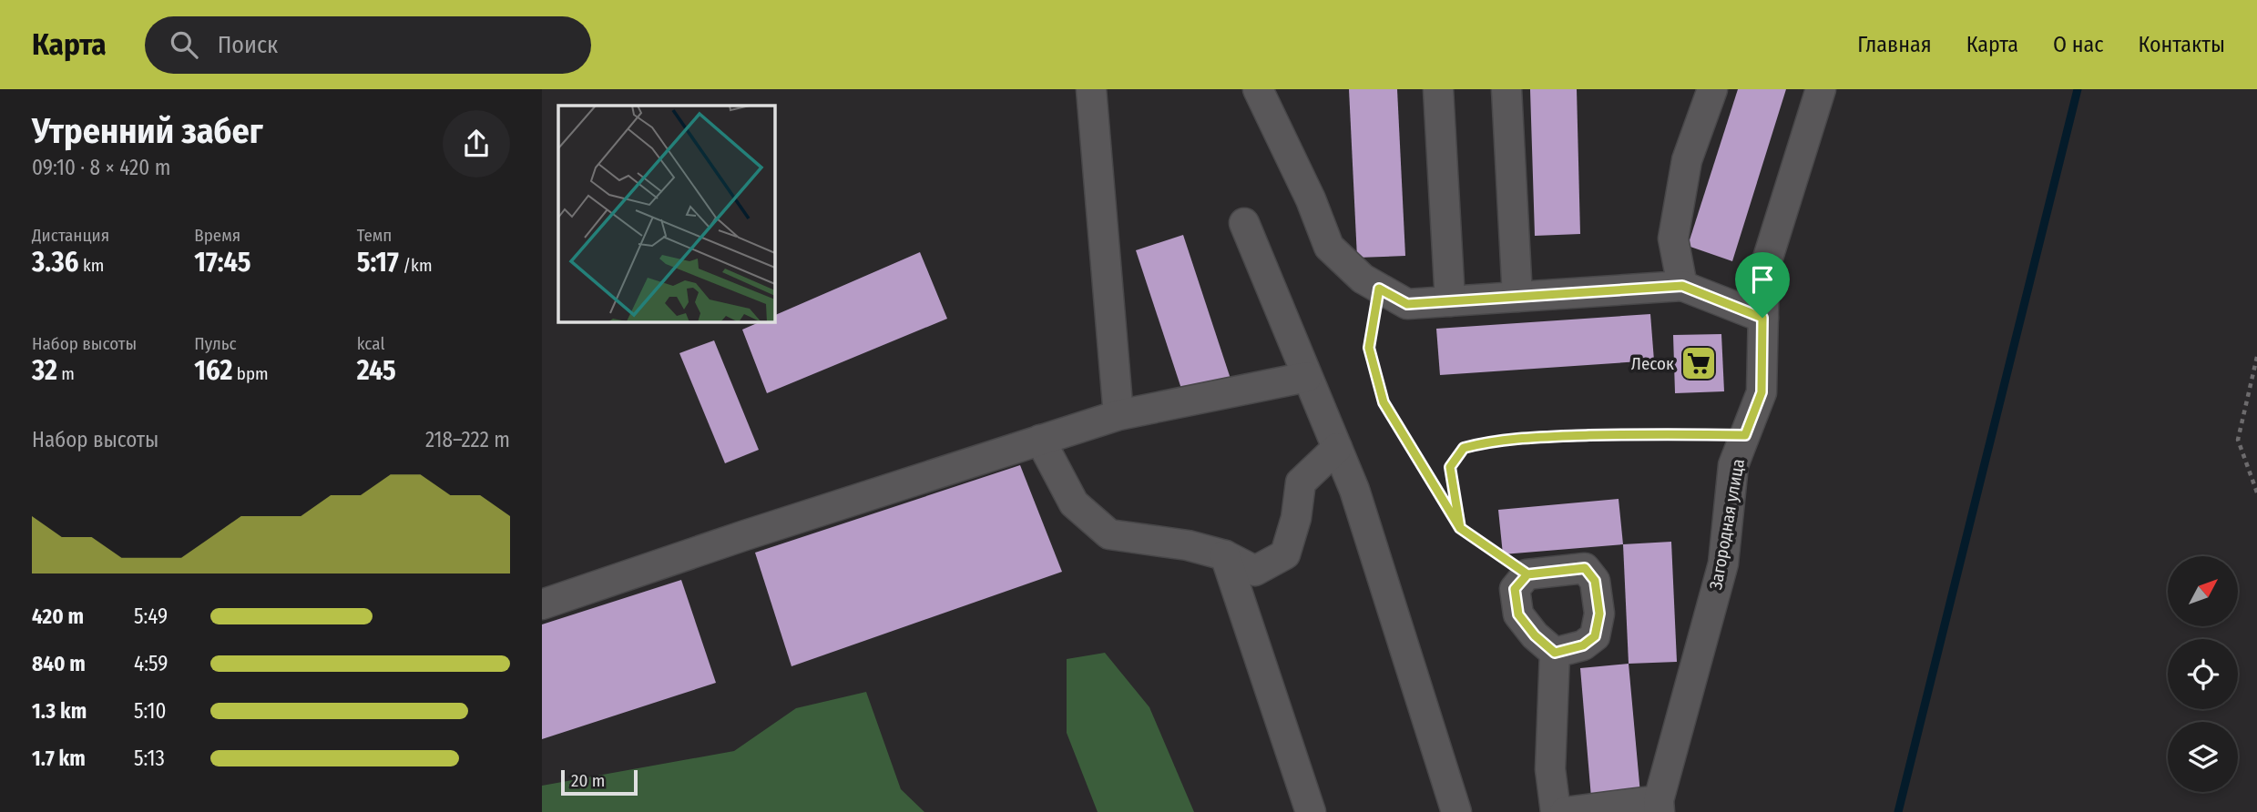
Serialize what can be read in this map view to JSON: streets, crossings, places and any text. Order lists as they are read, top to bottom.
{
  "streets": {
    "street": ["Загородная улица"]
  },
  "places": {
    "supermarket": ["Лесок"]
  },
  "scale_bar": "20 m",
  "north": "top right",
  "page": {
    "header": "Карта",
    "search": "Поиск",
    "nav": [
      "Главная",
      "Карта",
      "О нас",
      "Контакты"
    ],
    "heading": ["Утренний забег", "09:10 · 8 × 420 m"],
    "stats": [
      ["Дистанция", "3.36 km"],
      ["Время", "17:45"],
      ["Темп", "5:17 /km"],
      ["Набор высоты", "32 m"],
      ["Пульс", "162 bpm"],
      ["kcal", "245"]
    ],
    "chart": ["Набор высоты", "218–222 m"],
    "list": [
      {
        "name": "420 m",
        "note": "5:49"
      },
      {
        "name": "840 m",
        "note": "4:59"
      },
      {
        "name": "1.3 km",
        "note": "5:10"
      },
      {
        "name": "1.7 km",
        "note": "5:13"
      }
    ],
    "scale": "20 m"
  }
}
